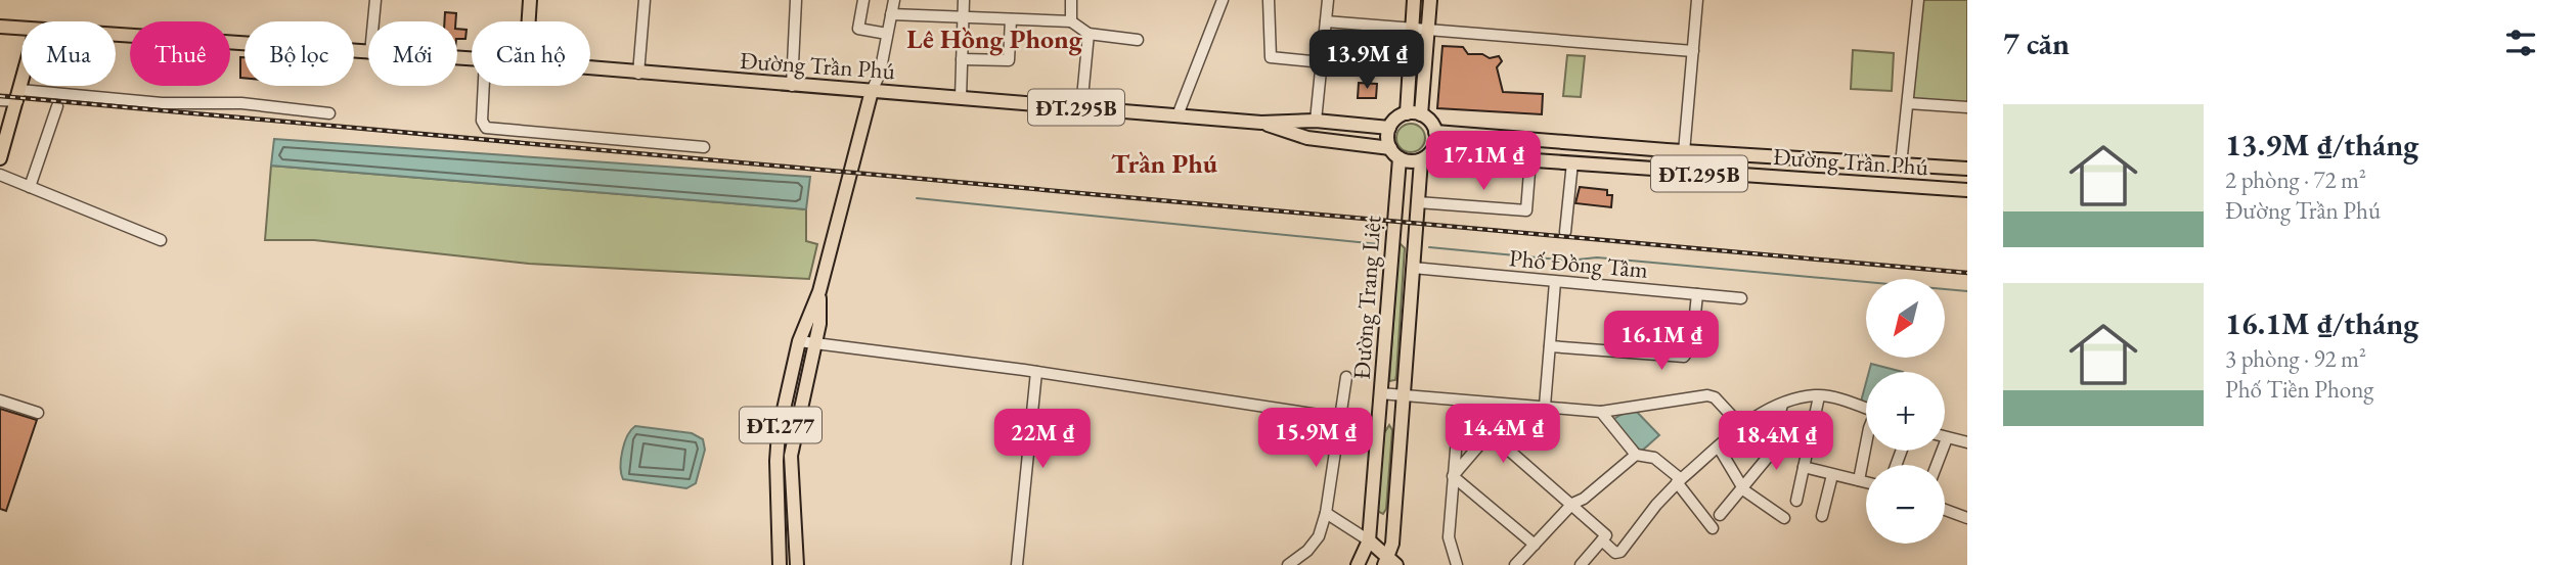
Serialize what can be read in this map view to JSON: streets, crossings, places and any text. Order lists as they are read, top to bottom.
{
  "streets": {
    "main road": [
      "Đường Trần Phú",
      "ĐT.295B",
      "Đường Trang Liệt",
      "ĐT.277"
    ],
    "street": ["Phố Đồng Tâm"]
  },
  "crossings": [
    ["Đường Trần Phú", "Đường Trang Liệt"],
    ["Đường Trần Phú", "ĐT.277"],
    ["Phố Đồng Tâm", "Đường Trang Liệt"]
  ],
  "districts": ["Lê Hồng Phong", "Trần Phú"],
  "north": "bottom left",
  "page": {
    "heading": "7 căn",
    "chip": [
      "Mua",
      "Thuê",
      "Bộ lọc",
      "Mới",
      "Căn hộ"
    ],
    "price": [
      "13.9M ₫",
      "17.1M ₫",
      "16.1M ₫",
      "14.4M ₫",
      "15.9M ₫",
      "22M ₫",
      "18.4M ₫"
    ],
    "list": [
      {
        "name": "13.9M ₫/tháng",
        "note": "2 phòng · 72 m² · Đường Trần Phú"
      },
      {
        "name": "16.1M ₫/tháng",
        "note": "3 phòng · 92 m² · Phố Tiền Phong"
      }
    ],
    "map_buttons": ["+", "−"]
  }
}
